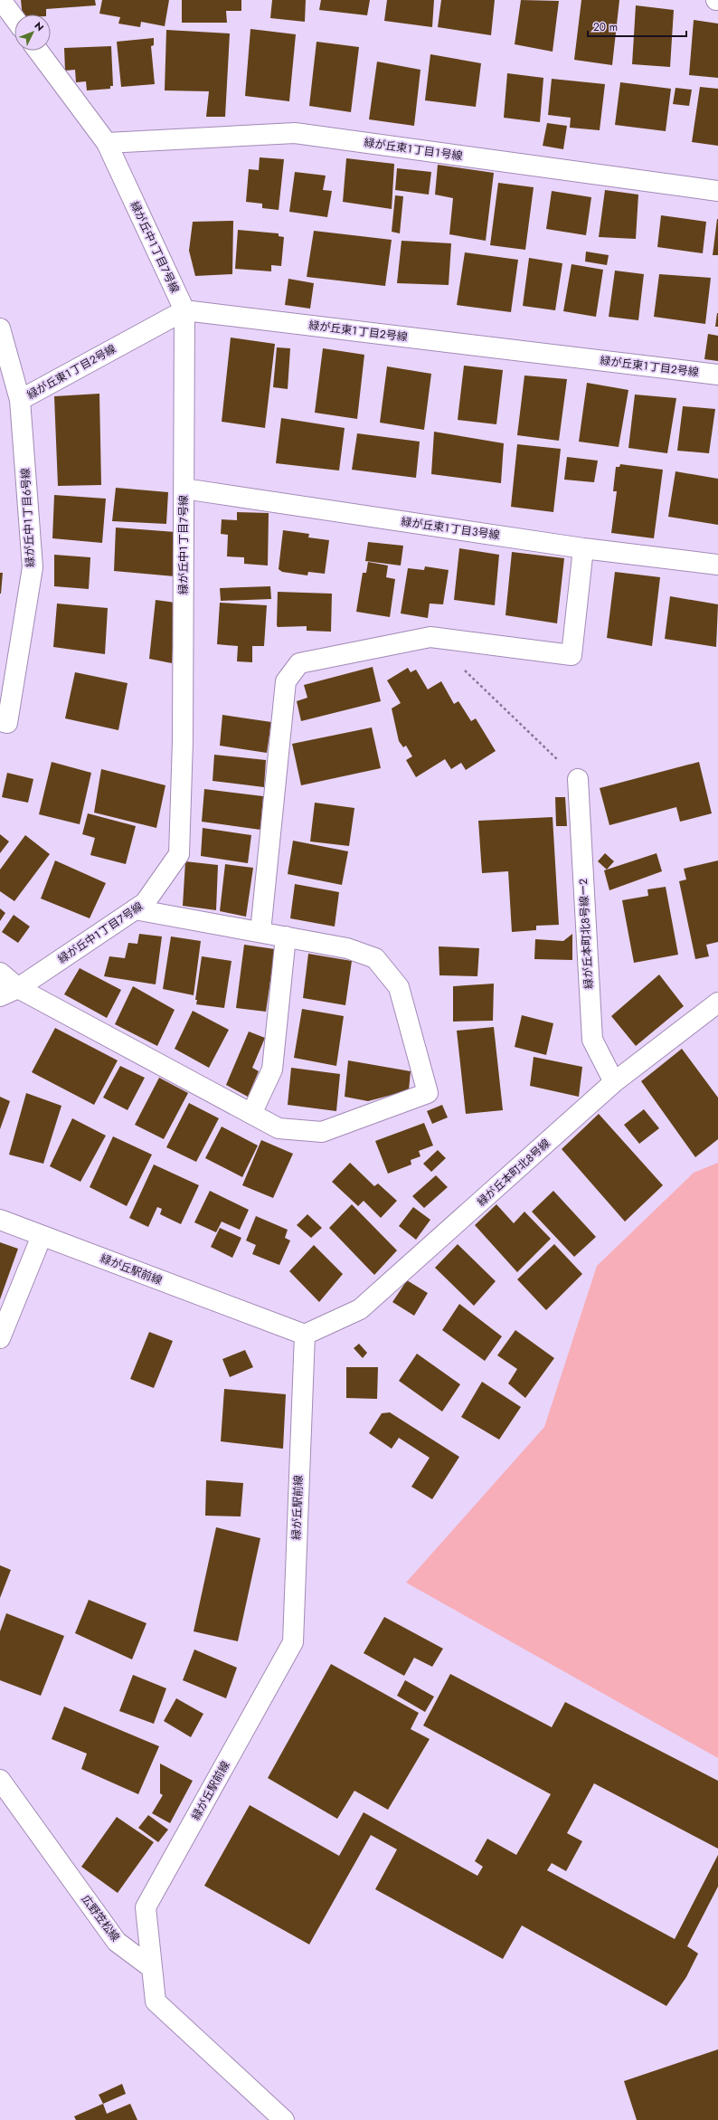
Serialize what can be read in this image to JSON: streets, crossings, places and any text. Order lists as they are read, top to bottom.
{
  "streets": {
    "street": [
      "緑が丘東１丁目１号線",
      "緑が丘中１丁目７号線",
      "緑が丘東１丁目２号線",
      "緑が丘中１丁目６号線",
      "緑が丘東１丁目３号線",
      "緑が丘本町北８号線ー２",
      "緑が丘本町北８号線",
      "緑が丘駅前線",
      "広野笠松線"
    ]
  },
  "crossings": [
    ["緑が丘東１丁目１号線", "緑が丘中１丁目７号線"],
    ["緑が丘中１丁目７号線", "緑が丘東１丁目２号線"],
    ["緑が丘中１丁目７号線", "緑が丘東１丁目３号線"],
    ["緑が丘東１丁目２号線", "緑が丘中１丁目６号線"],
    ["緑が丘本町北８号線ー２", "緑が丘本町北８号線"],
    ["緑が丘本町北８号線", "緑が丘駅前線"],
    ["緑が丘駅前線", "広野笠松線"]
  ],
  "scale_bar": "20 m",
  "north": "top right"
}
